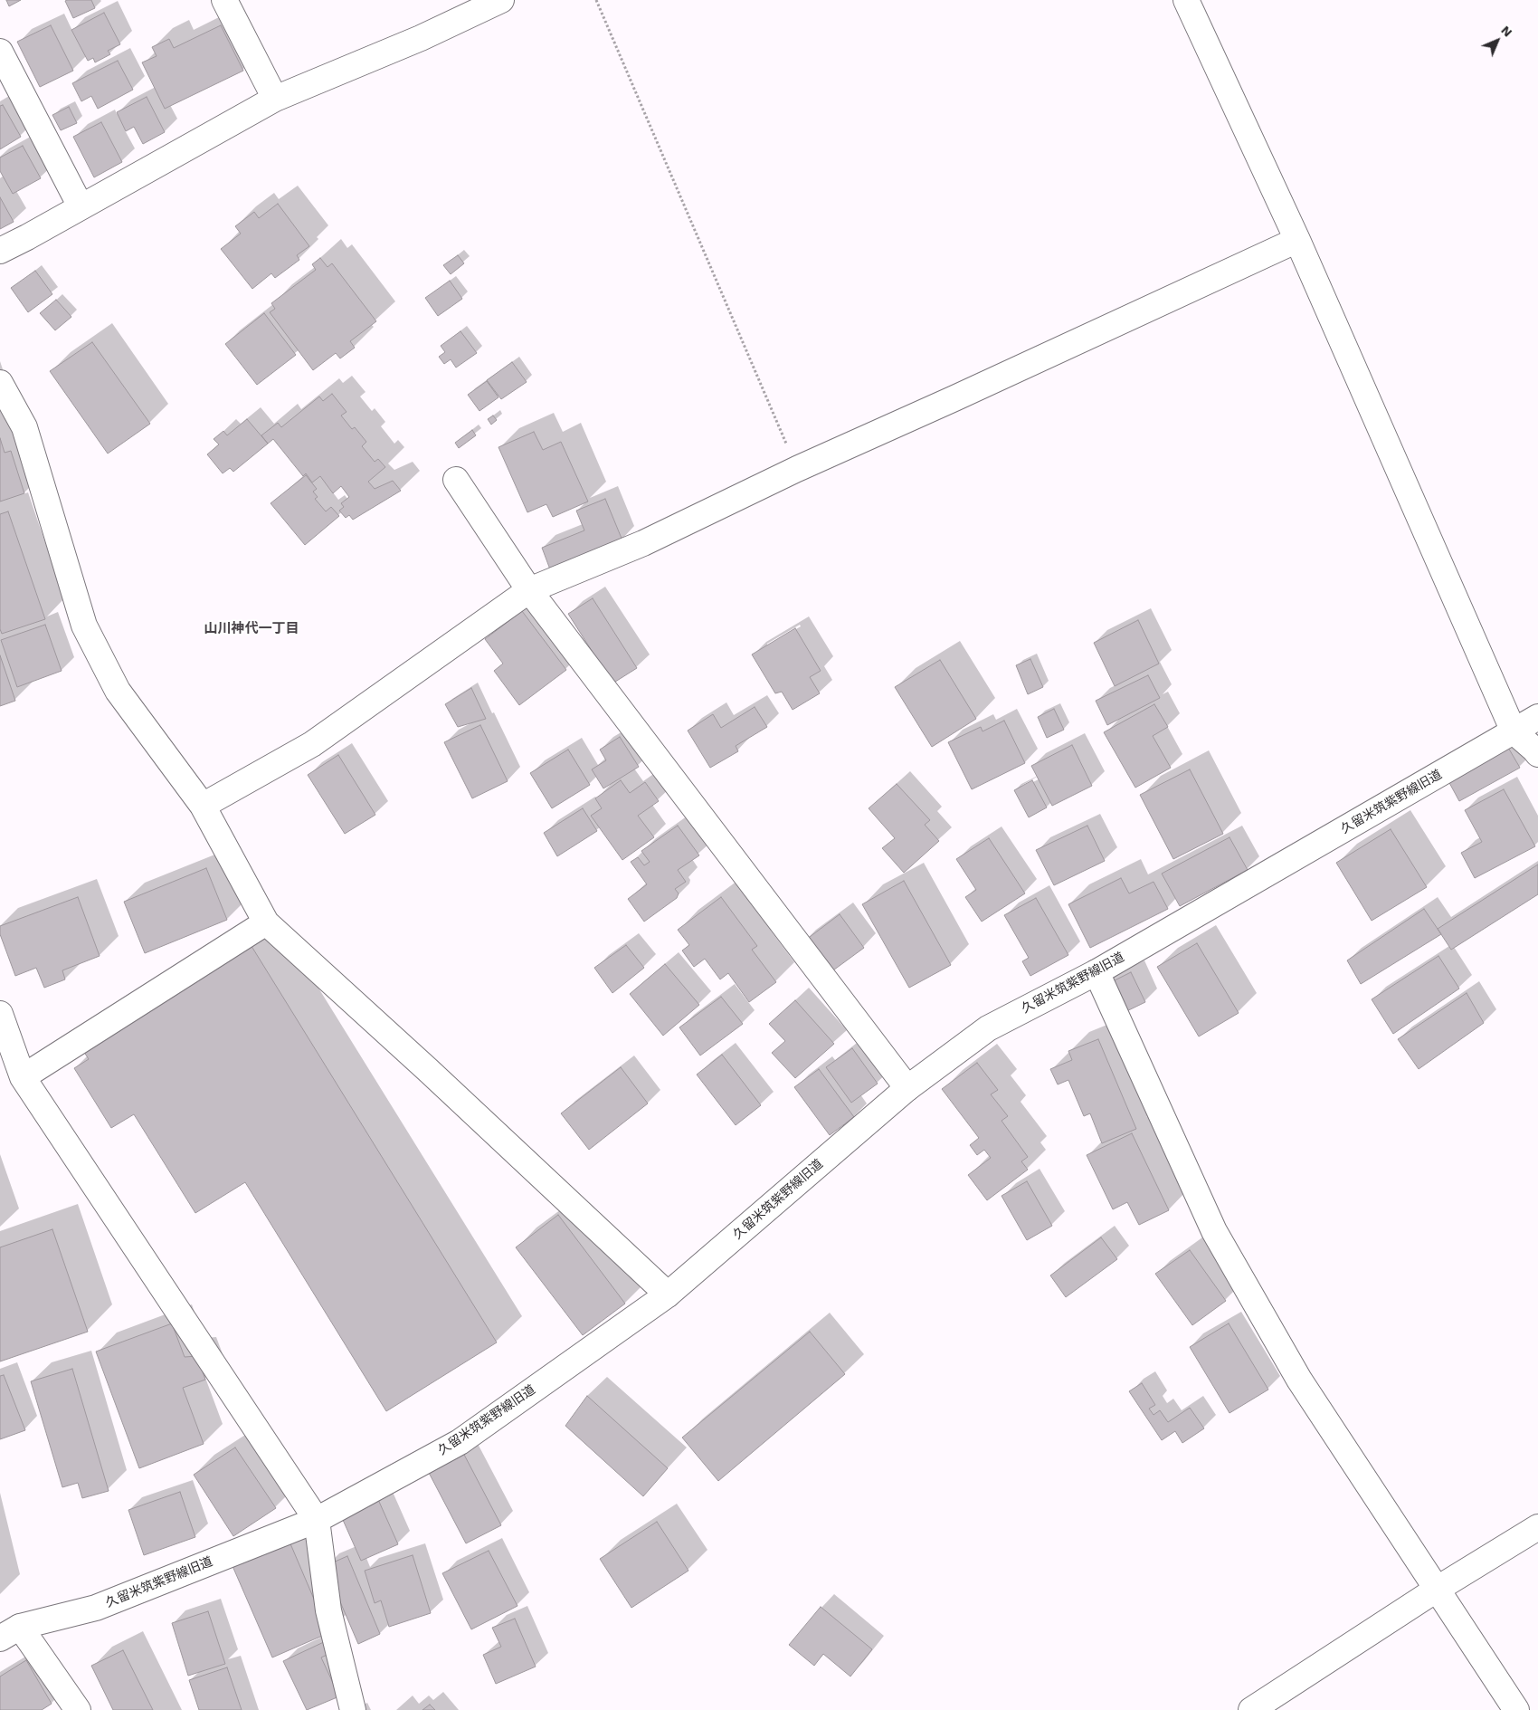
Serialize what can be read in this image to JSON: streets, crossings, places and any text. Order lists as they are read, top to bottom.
{
  "streets": {
    "street": ["久留米筑紫野線旧道"]
  },
  "districts": ["山川神代一丁目"],
  "north": "top right"
}
